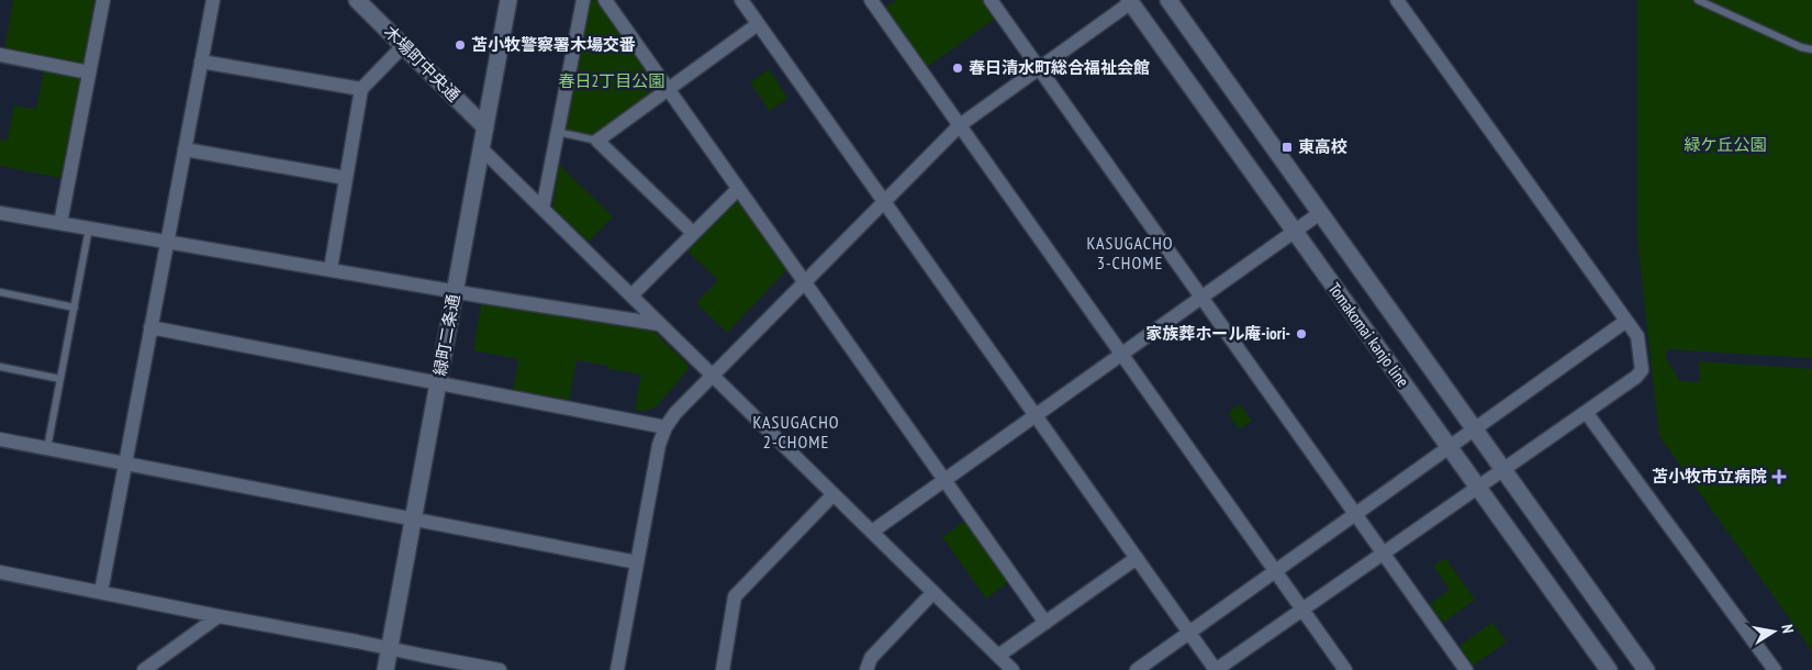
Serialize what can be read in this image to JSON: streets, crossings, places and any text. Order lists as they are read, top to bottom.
{
  "streets": {
    "main road": ["木場町中央通", "緑町二条通", "Tomakomai kanjo line"]
  },
  "crossings": [
    ["木場町中央通", "緑町二条通"]
  ],
  "districts": ["KASUGACHO 3-CHOME", "KASUGACHO 2-CHOME"],
  "parks": ["春日2丁目公園", "緑ケ丘公園"],
  "places": {
    "other": ["苫小牧警察署木場交番", "春日清水町総合福祉会館", "家族葬ホール庵-iori-"],
    "transit": ["東高校"],
    "health": ["苫小牧市立病院"]
  },
  "north": "right"
}
